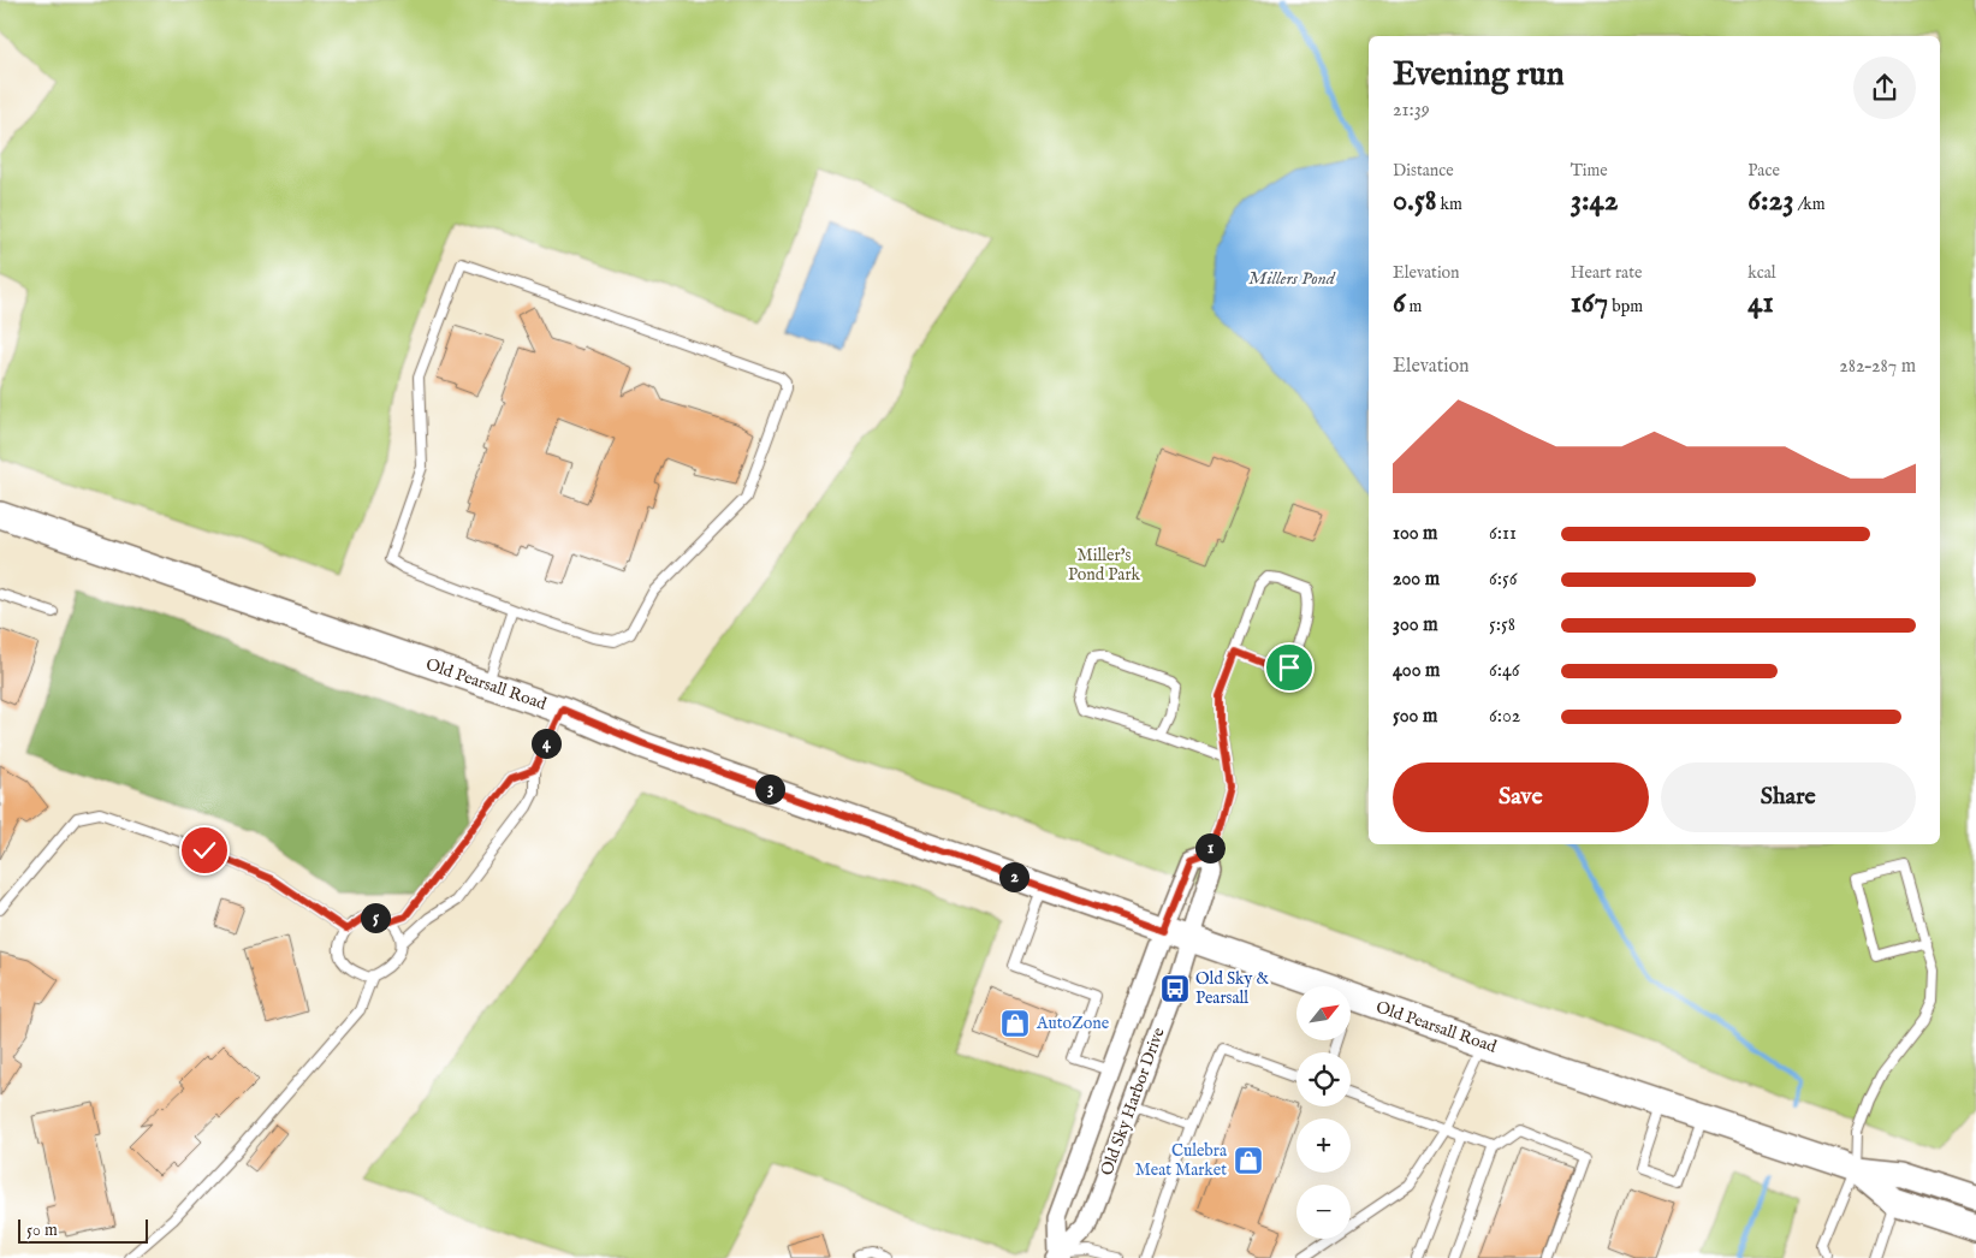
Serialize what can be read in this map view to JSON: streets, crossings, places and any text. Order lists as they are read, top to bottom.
{
  "streets": {
    "main road": ["Old Pearsall Road"],
    "street": ["Old Sky Harbor Drive"]
  },
  "crossings": [
    ["Old Pearsall Road", "Old Sky Harbor Drive"]
  ],
  "water": ["Millers Pond"],
  "parks": ["Miller's Pond Park"],
  "places": {
    "bus stop": ["Old Sky & Pearsall"],
    "shop": ["AutoZone", "Culebra Meat Market"]
  },
  "scale_bar": "50 m",
  "north": "top right",
  "page": {
    "heading": ["Evening run", "21:39"],
    "stats": [
      ["Distance", "0.58 km"],
      ["Time", "3:42"],
      ["Pace", "6:23 /km"],
      ["Elevation", "6 m"],
      ["Heart rate", "167 bpm"],
      ["kcal", "41"]
    ],
    "chart": ["Elevation", "282–287 m"],
    "list": [
      {
        "name": "100 m",
        "note": "6:11"
      },
      {
        "name": "200 m",
        "note": "6:56"
      },
      {
        "name": "300 m",
        "note": "5:58"
      },
      {
        "name": "400 m",
        "note": "6:46"
      },
      {
        "name": "500 m",
        "note": "6:02"
      }
    ],
    "pins": [
      "4",
      "3",
      "1",
      "2",
      "5"
    ],
    "buttons": ["Save", "Share"],
    "map_buttons": ["+", "−"],
    "scale": "50 m"
  }
}
